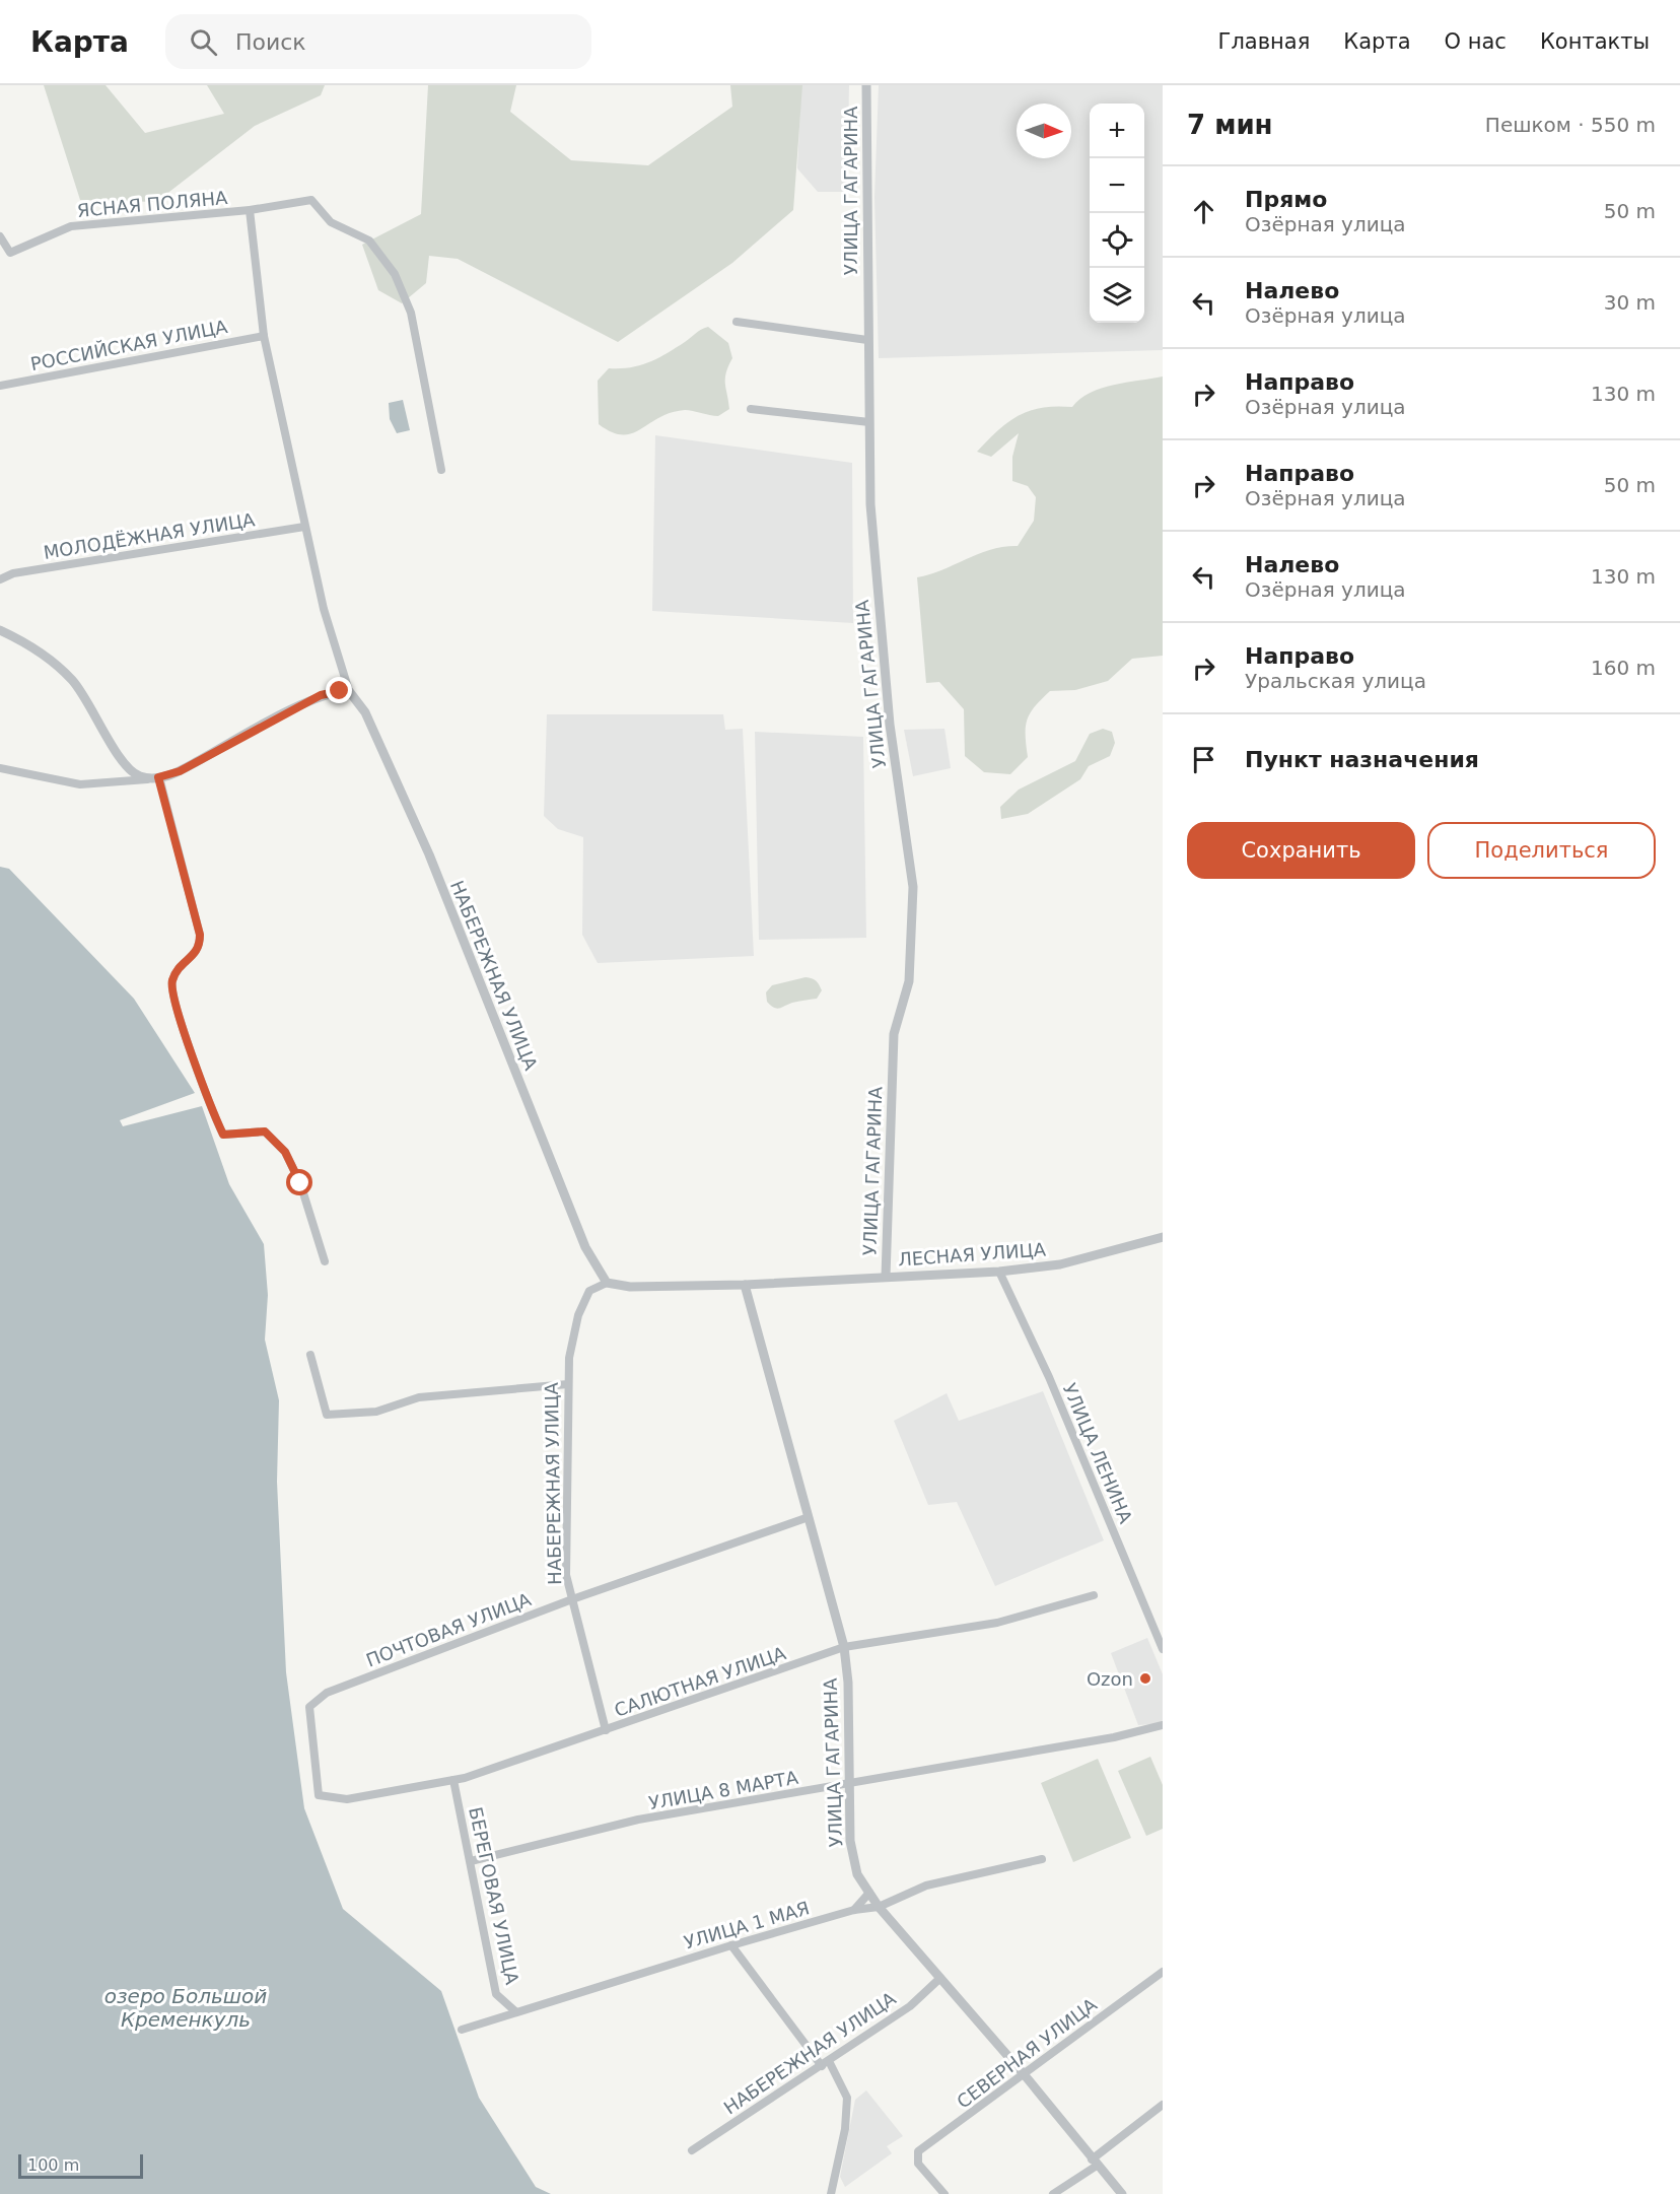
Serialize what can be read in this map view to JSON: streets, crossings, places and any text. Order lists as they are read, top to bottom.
{
  "streets": {
    "street": [
      "УЛИЦА ГАГАРИНА",
      "ЯСНАЯ ПОЛЯНА",
      "РОССИЙСКАЯ УЛИЦА",
      "МОЛОДЁЖНАЯ УЛИЦА",
      "НАБЕРЕЖНАЯ УЛИЦА",
      "ЛЕСНАЯ УЛИЦА",
      "УЛИЦА ЛЕНИНА",
      "ПОЧТОВАЯ УЛИЦА",
      "САЛЮТНАЯ УЛИЦА",
      "УЛИЦА 8 МАРТА",
      "БЕРЕГОВАЯ УЛИЦА",
      "УЛИЦА 1 МАЯ",
      "СЕВЕРНАЯ УЛИЦА"
    ]
  },
  "crossings": [
    ["УЛИЦА ГАГАРИНА", "НАБЕРЕЖНАЯ УЛИЦА"],
    ["УЛИЦА ГАГАРИНА", "ЛЕСНАЯ УЛИЦА"],
    ["УЛИЦА ГАГАРИНА", "ПОЧТОВАЯ УЛИЦА"],
    ["УЛИЦА ГАГАРИНА", "САЛЮТНАЯ УЛИЦА"],
    ["УЛИЦА ГАГАРИНА", "УЛИЦА 8 МАРТА"],
    ["УЛИЦА ГАГАРИНА", "УЛИЦА 1 МАЯ"],
    ["УЛИЦА ГАГАРИНА", "СЕВЕРНАЯ УЛИЦА"],
    ["НАБЕРЕЖНАЯ УЛИЦА", "ПОЧТОВАЯ УЛИЦА"],
    ["НАБЕРЕЖНАЯ УЛИЦА", "САЛЮТНАЯ УЛИЦА"],
    ["ЛЕСНАЯ УЛИЦА", "УЛИЦА ЛЕНИНА"],
    ["ПОЧТОВАЯ УЛИЦА", "САЛЮТНАЯ УЛИЦА"],
    ["САЛЮТНАЯ УЛИЦА", "БЕРЕГОВАЯ УЛИЦА"],
    ["УЛИЦА 8 МАРТА", "БЕРЕГОВАЯ УЛИЦА"],
    ["БЕРЕГОВАЯ УЛИЦА", "УЛИЦА 1 МАЯ"]
  ],
  "water": ["озеро Большой Кременкуль"],
  "places": ["Ozon"],
  "scale_bar": "100 m",
  "north": "right",
  "page": {
    "header": "Карта",
    "search": "Поиск",
    "nav": [
      "Главная",
      "Карта",
      "О нас",
      "Контакты"
    ],
    "heading": ["7 мин", "Пешком · 550 m"],
    "map_buttons": ["+", "−"],
    "list": [
      ["Прямо", "Озёрная улица", "50 m"],
      ["Налево", "Озёрная улица", "30 m"],
      ["Направо", "Озёрная улица", "130 m"],
      ["Направо", "Озёрная улица", "50 m"],
      ["Налево", "Озёрная улица", "130 m"],
      ["Направо", "Уральская улица", "160 m"],
      "Пункт назначения"
    ],
    "buttons": ["Сохранить", "Поделиться"],
    "scale": "100 m"
  }
}
